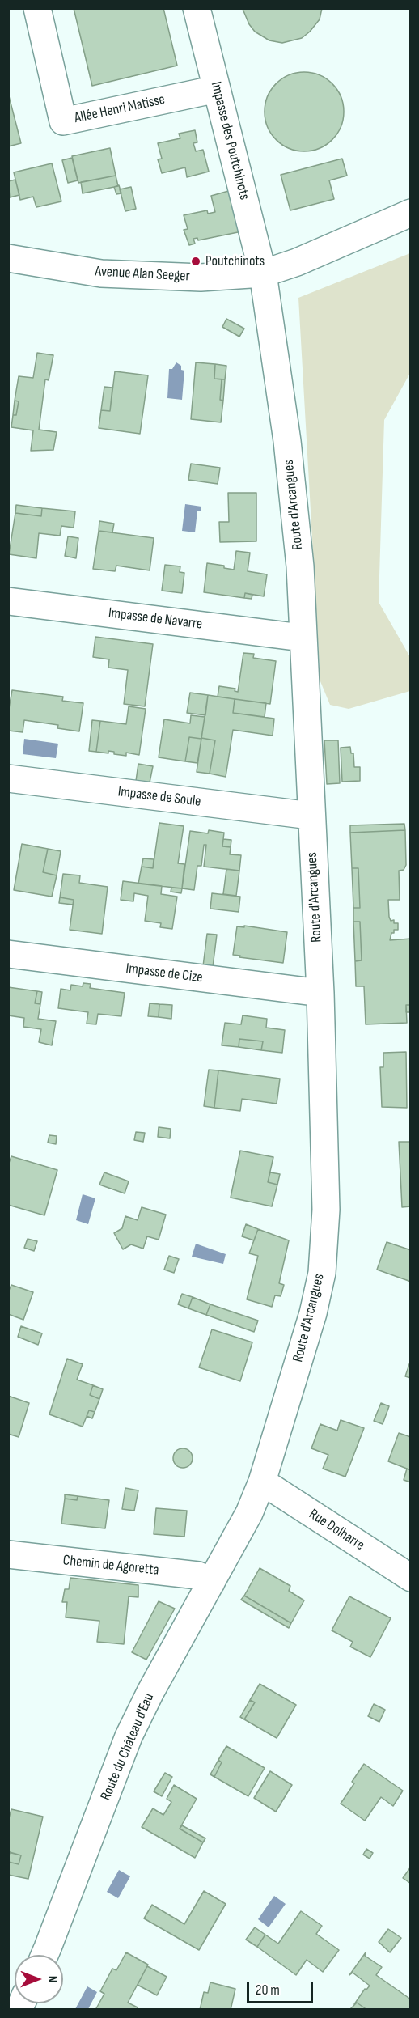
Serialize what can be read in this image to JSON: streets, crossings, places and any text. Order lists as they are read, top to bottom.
{
  "streets": {
    "street": [
      "Allée Henri Matisse",
      "Impasse des Poutchinots",
      "Avenue Alan Seeger",
      "Route d'Arcangues",
      "Impasse de Navarre",
      "Impasse de Soule",
      "Impasse de Cize",
      "Rue Dolharre",
      "Chemin de Agoretta",
      "Route du Château d'Eau"
    ]
  },
  "crossings": [
    ["Allée Henri Matisse", "Impasse des Poutchinots"],
    ["Impasse des Poutchinots", "Avenue Alan Seeger"],
    ["Impasse des Poutchinots", "Route d'Arcangues"],
    ["Avenue Alan Seeger", "Route d'Arcangues"],
    ["Route d'Arcangues", "Impasse de Navarre"],
    ["Route d'Arcangues", "Impasse de Soule"],
    ["Route d'Arcangues", "Impasse de Cize"],
    ["Route d'Arcangues", "Rue Dolharre"],
    ["Route d'Arcangues", "Route du Château d'Eau"],
    ["Chemin de Agoretta", "Route du Château d'Eau"]
  ],
  "places": ["Poutchinots"],
  "scale_bar": "20 m",
  "north": "right"
}
